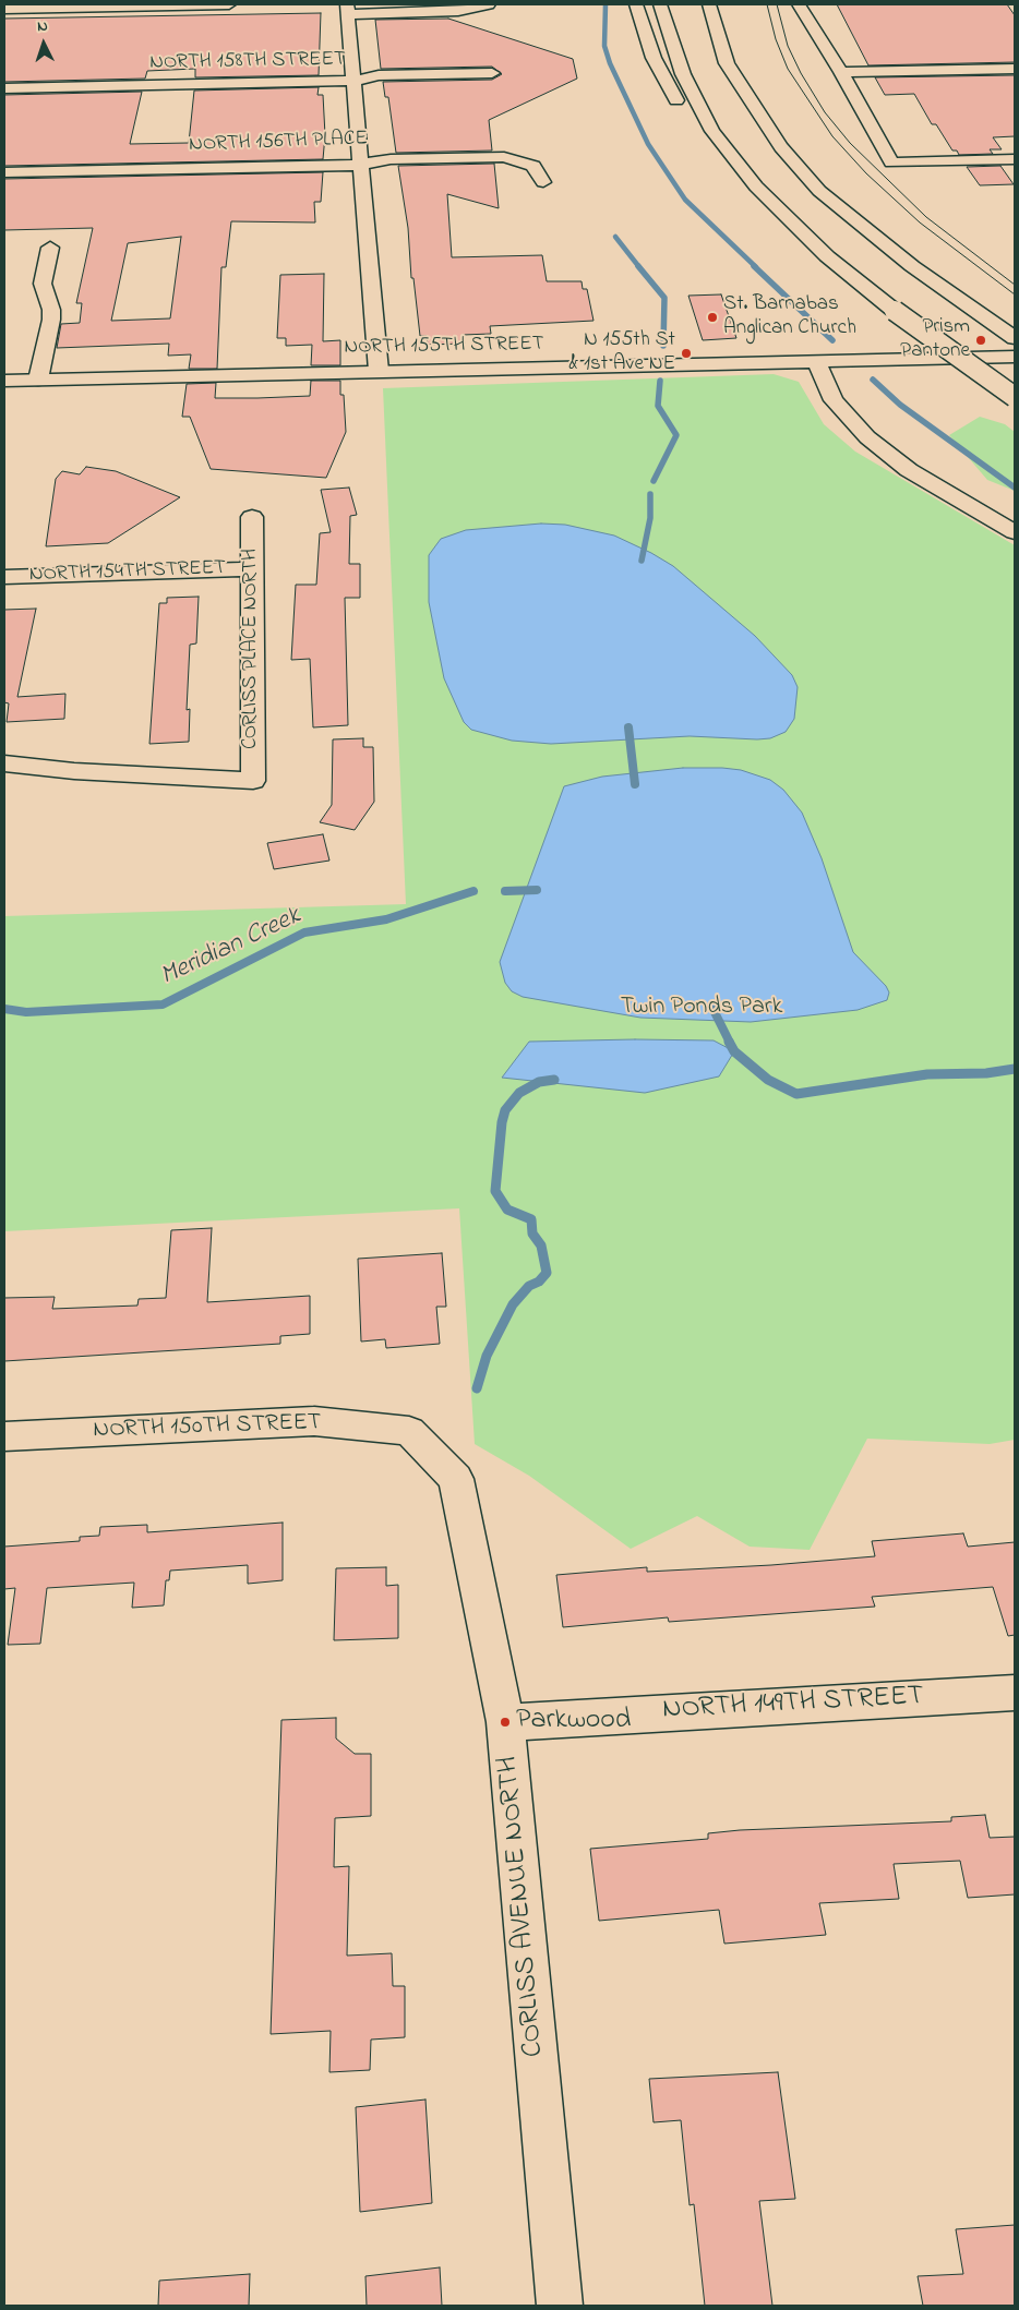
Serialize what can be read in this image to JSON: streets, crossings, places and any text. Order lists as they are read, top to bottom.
{
  "streets": {
    "main road": [
      "NORTH 158TH STREET",
      "NORTH 156TH PLACE",
      "NORTH 155TH STREET",
      "NORTH 154TH STREET",
      "CORLISS PLACE NORTH",
      "NORTH 150TH STREET",
      "NORTH 149TH STREET",
      "CORLISS AVENUE NORTH"
    ]
  },
  "crossings": [
    ["NORTH 154TH STREET", "CORLISS PLACE NORTH"],
    ["NORTH 150TH STREET", "CORLISS AVENUE NORTH"],
    ["NORTH 149TH STREET", "CORLISS AVENUE NORTH"]
  ],
  "water": ["Meridian Creek"],
  "parks": ["Twin Ponds Park"],
  "places": [
    "St. Barnabas Anglican Church",
    "Prism Pantone",
    "N 155th St & 1st Ave NE",
    "Parkwood"
  ],
  "north": "top"
}
